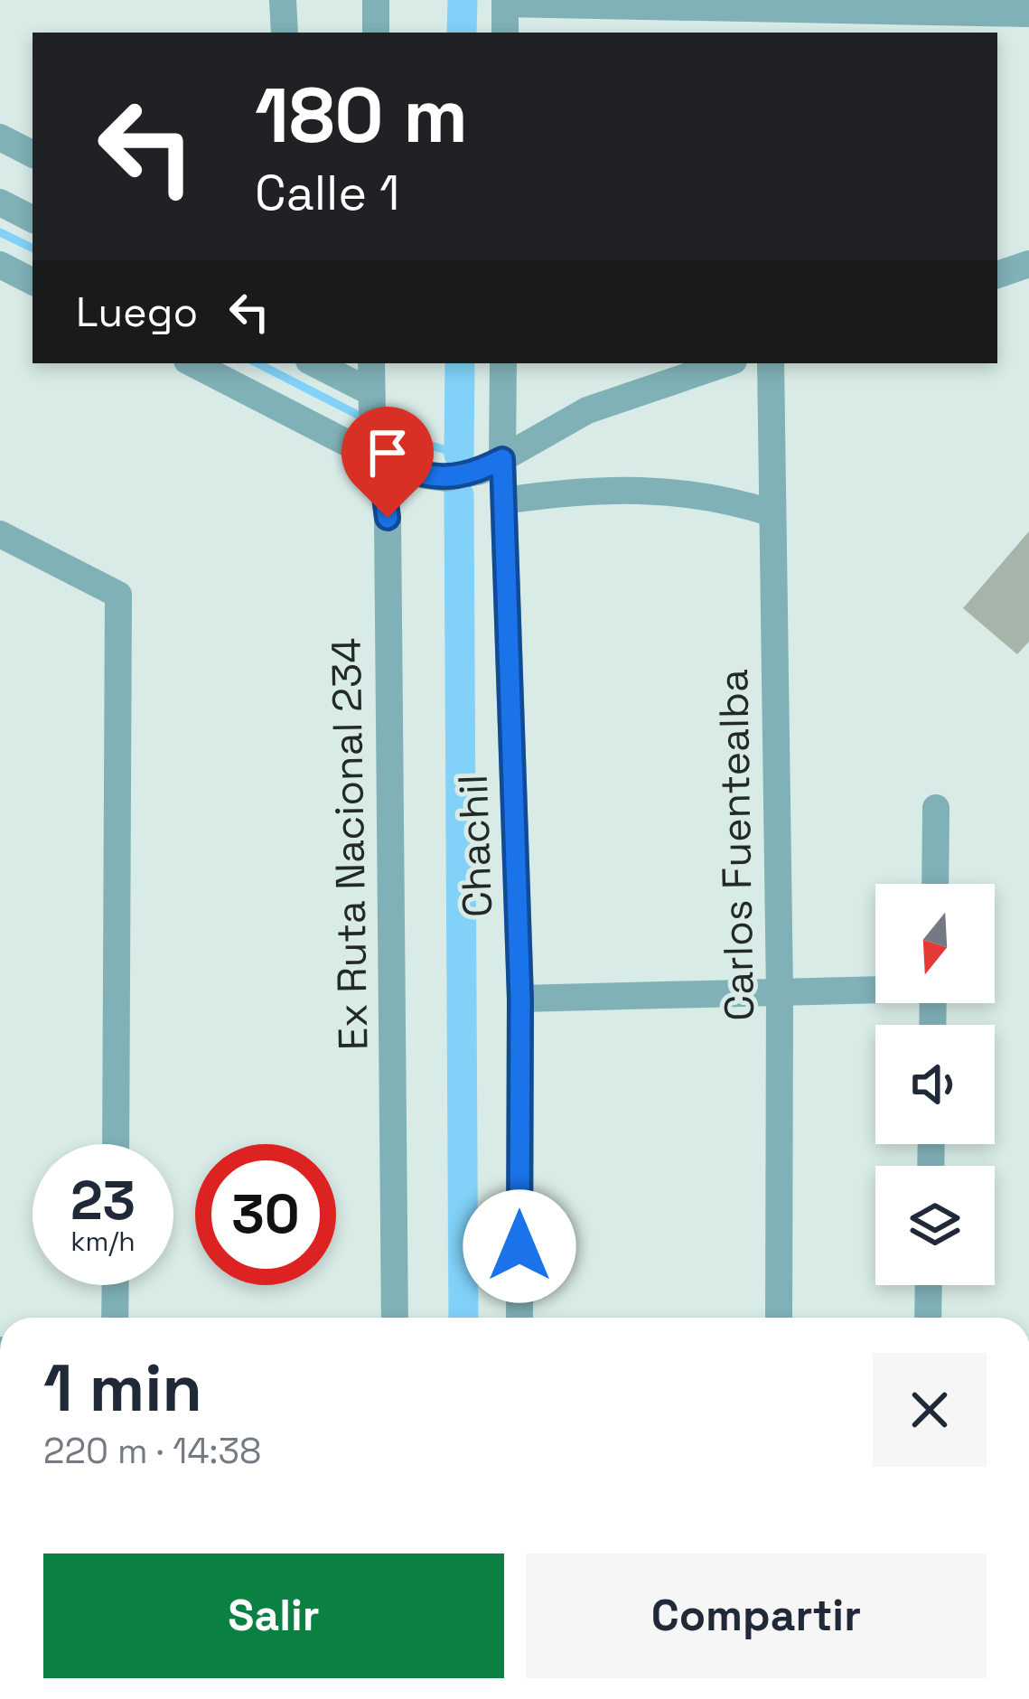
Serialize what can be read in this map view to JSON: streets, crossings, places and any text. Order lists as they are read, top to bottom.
{
  "streets": {
    "street": ["Ex Ruta Nacional 234", "Carlos Fuentealba", "Chachil"]
  },
  "north": "bottom",
  "page": {
    "turn": ["180 m", "Calle 1"],
    "then": "Luego",
    "speed": "23 km/h",
    "limit": "30",
    "heading": ["1 min", "220 m · 14:38"],
    "buttons": ["Salir", "Compartir"]
  }
}
